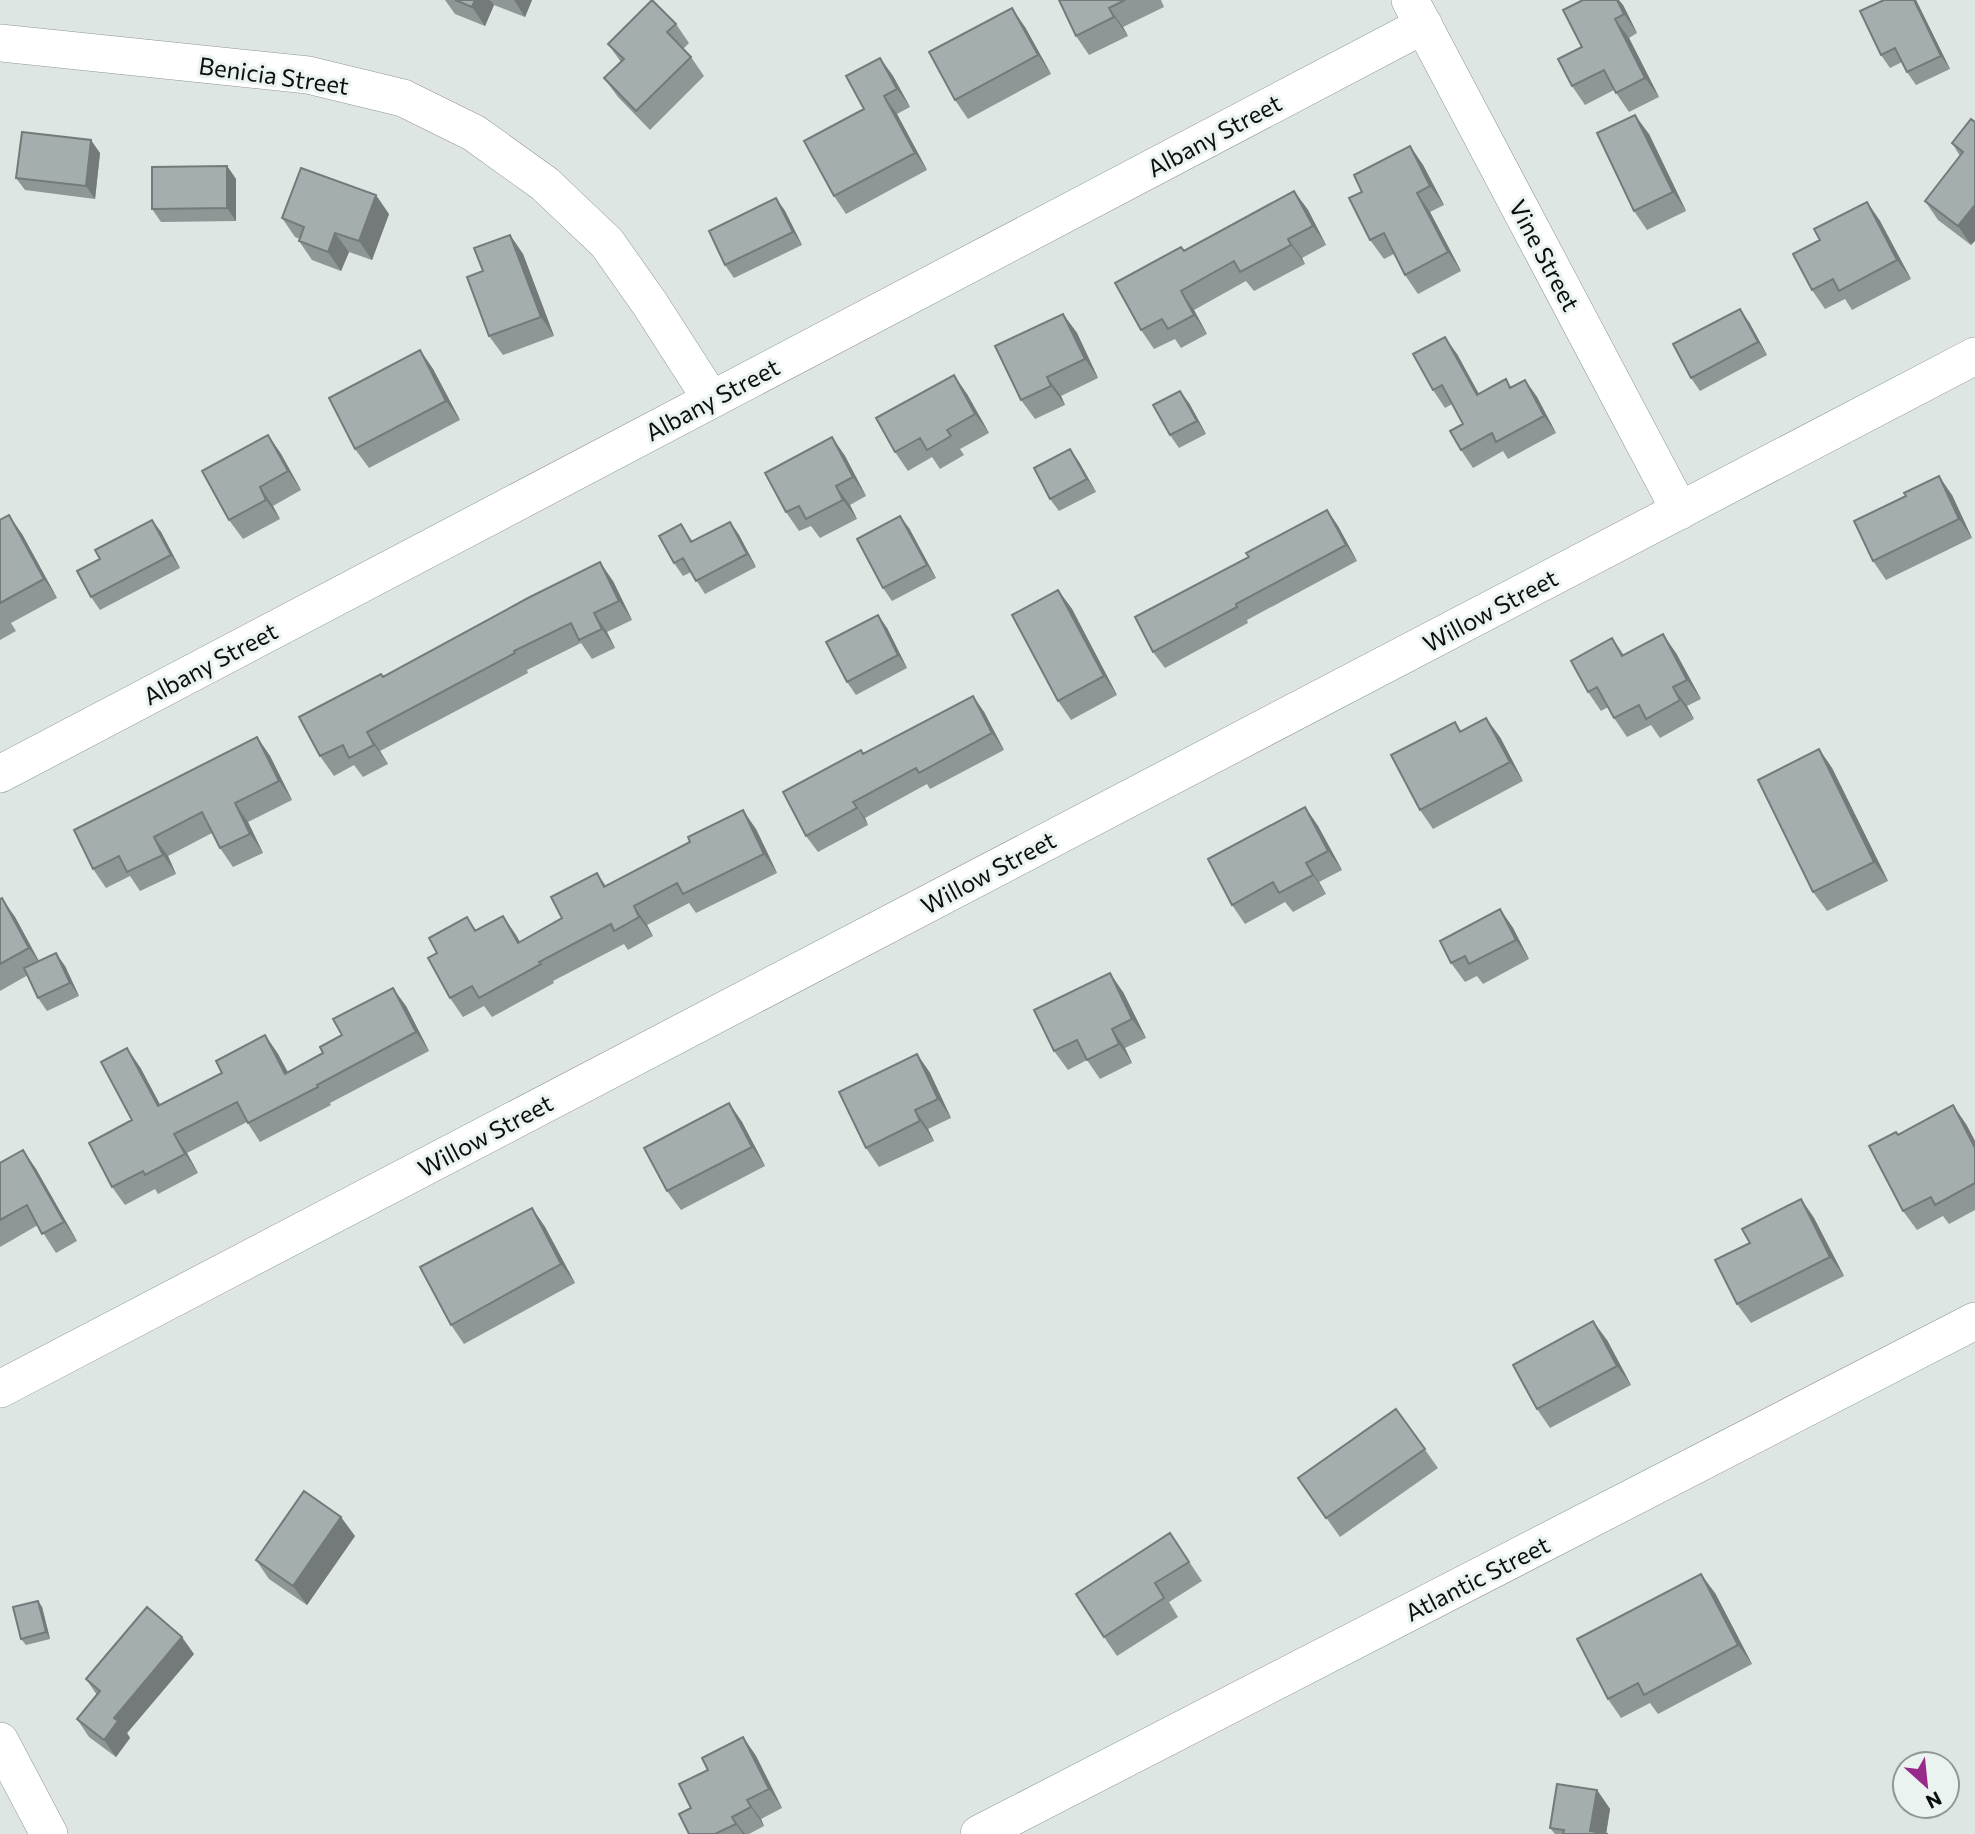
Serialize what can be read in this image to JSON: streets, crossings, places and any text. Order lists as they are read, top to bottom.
{
  "streets": {
    "street": [
      "Benicia Street",
      "Albany Street",
      "Vine Street",
      "Willow Street",
      "Atlantic Street"
    ]
  },
  "crossings": [
    ["Benicia Street", "Albany Street"],
    ["Albany Street", "Vine Street"],
    ["Vine Street", "Willow Street"]
  ],
  "north": "bottom right"
}
